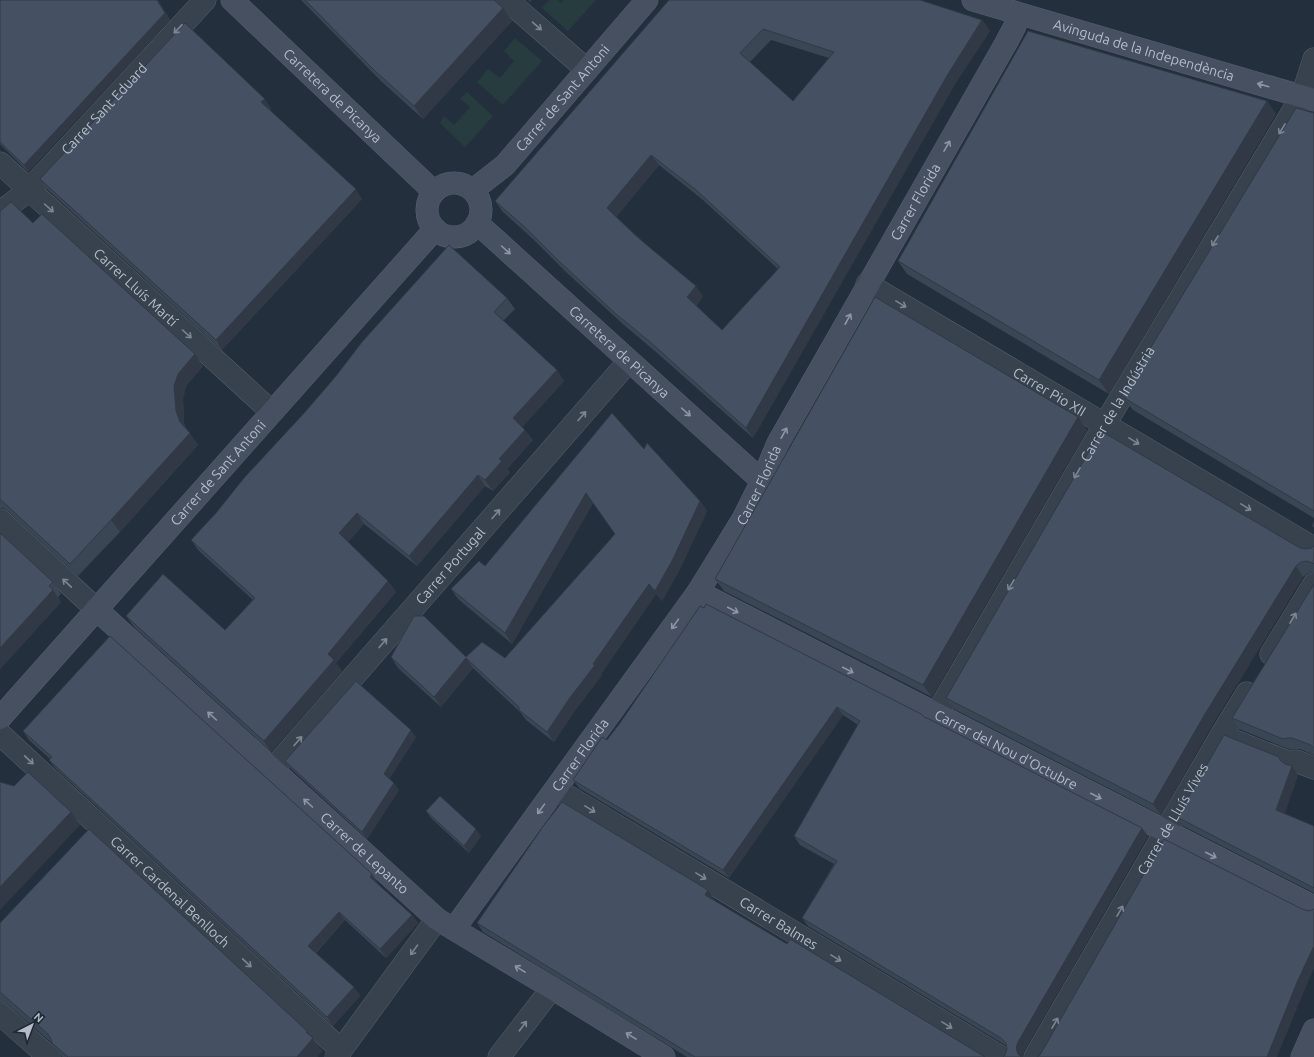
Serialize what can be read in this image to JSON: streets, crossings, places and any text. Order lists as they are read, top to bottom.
{
  "streets": {
    "street": [
      "Avinguda de la Independència",
      "Carretera de Picanya",
      "Carrer de Sant Antoni",
      "Carrer Sant Eduard",
      "Carrer Florida",
      "Carrer Lluís Martí",
      "Carrer Pio XII",
      "Carrer de la Indústria",
      "Carrer Portugal",
      "Carrer del Nou d'Octubre",
      "Carrer de Lluís Vives",
      "Carrer de Lepanto",
      "Carrer Cardenal Benlloch",
      "Carrer Balmes"
    ]
  },
  "crossings": [
    ["Avinguda de la Independència", "Carrer Florida"],
    ["Avinguda de la Independència", "Carrer de la Indústria"],
    ["Carretera de Picanya", "Carrer de Sant Antoni"],
    ["Carretera de Picanya", "Carrer Florida"],
    ["Carretera de Picanya", "Carrer Portugal"],
    ["Carrer de Sant Antoni", "Carrer Lluís Martí"],
    ["Carrer de Sant Antoni", "Carrer de Lepanto"],
    ["Carrer Sant Eduard", "Carrer Lluís Martí"],
    ["Carrer Florida", "Carrer Pio XII"],
    ["Carrer Florida", "Carrer del Nou d'Octubre"],
    ["Carrer Florida", "Carrer de Lepanto"],
    ["Carrer Florida", "Carrer Balmes"],
    ["Carrer Pio XII", "Carrer de la Indústria"],
    ["Carrer de la Indústria", "Carrer del Nou d'Octubre"],
    ["Carrer Portugal", "Carrer de Lepanto"],
    ["Carrer del Nou d'Octubre", "Carrer de Lluís Vives"]
  ],
  "one_way": [
    "Avinguda de la Independència",
    "Carretera de Picanya",
    "Carrer Sant Eduard",
    "Carrer Lluís Martí",
    "Carrer Pio XII",
    "Carrer de la Indústria",
    "Carrer Portugal",
    "Carrer del Nou d'Octubre",
    "Carrer de Lluís Vives",
    "Carrer de Lepanto",
    "Carrer Cardenal Benlloch",
    "Carrer Balmes"
  ],
  "north": "top right"
}
